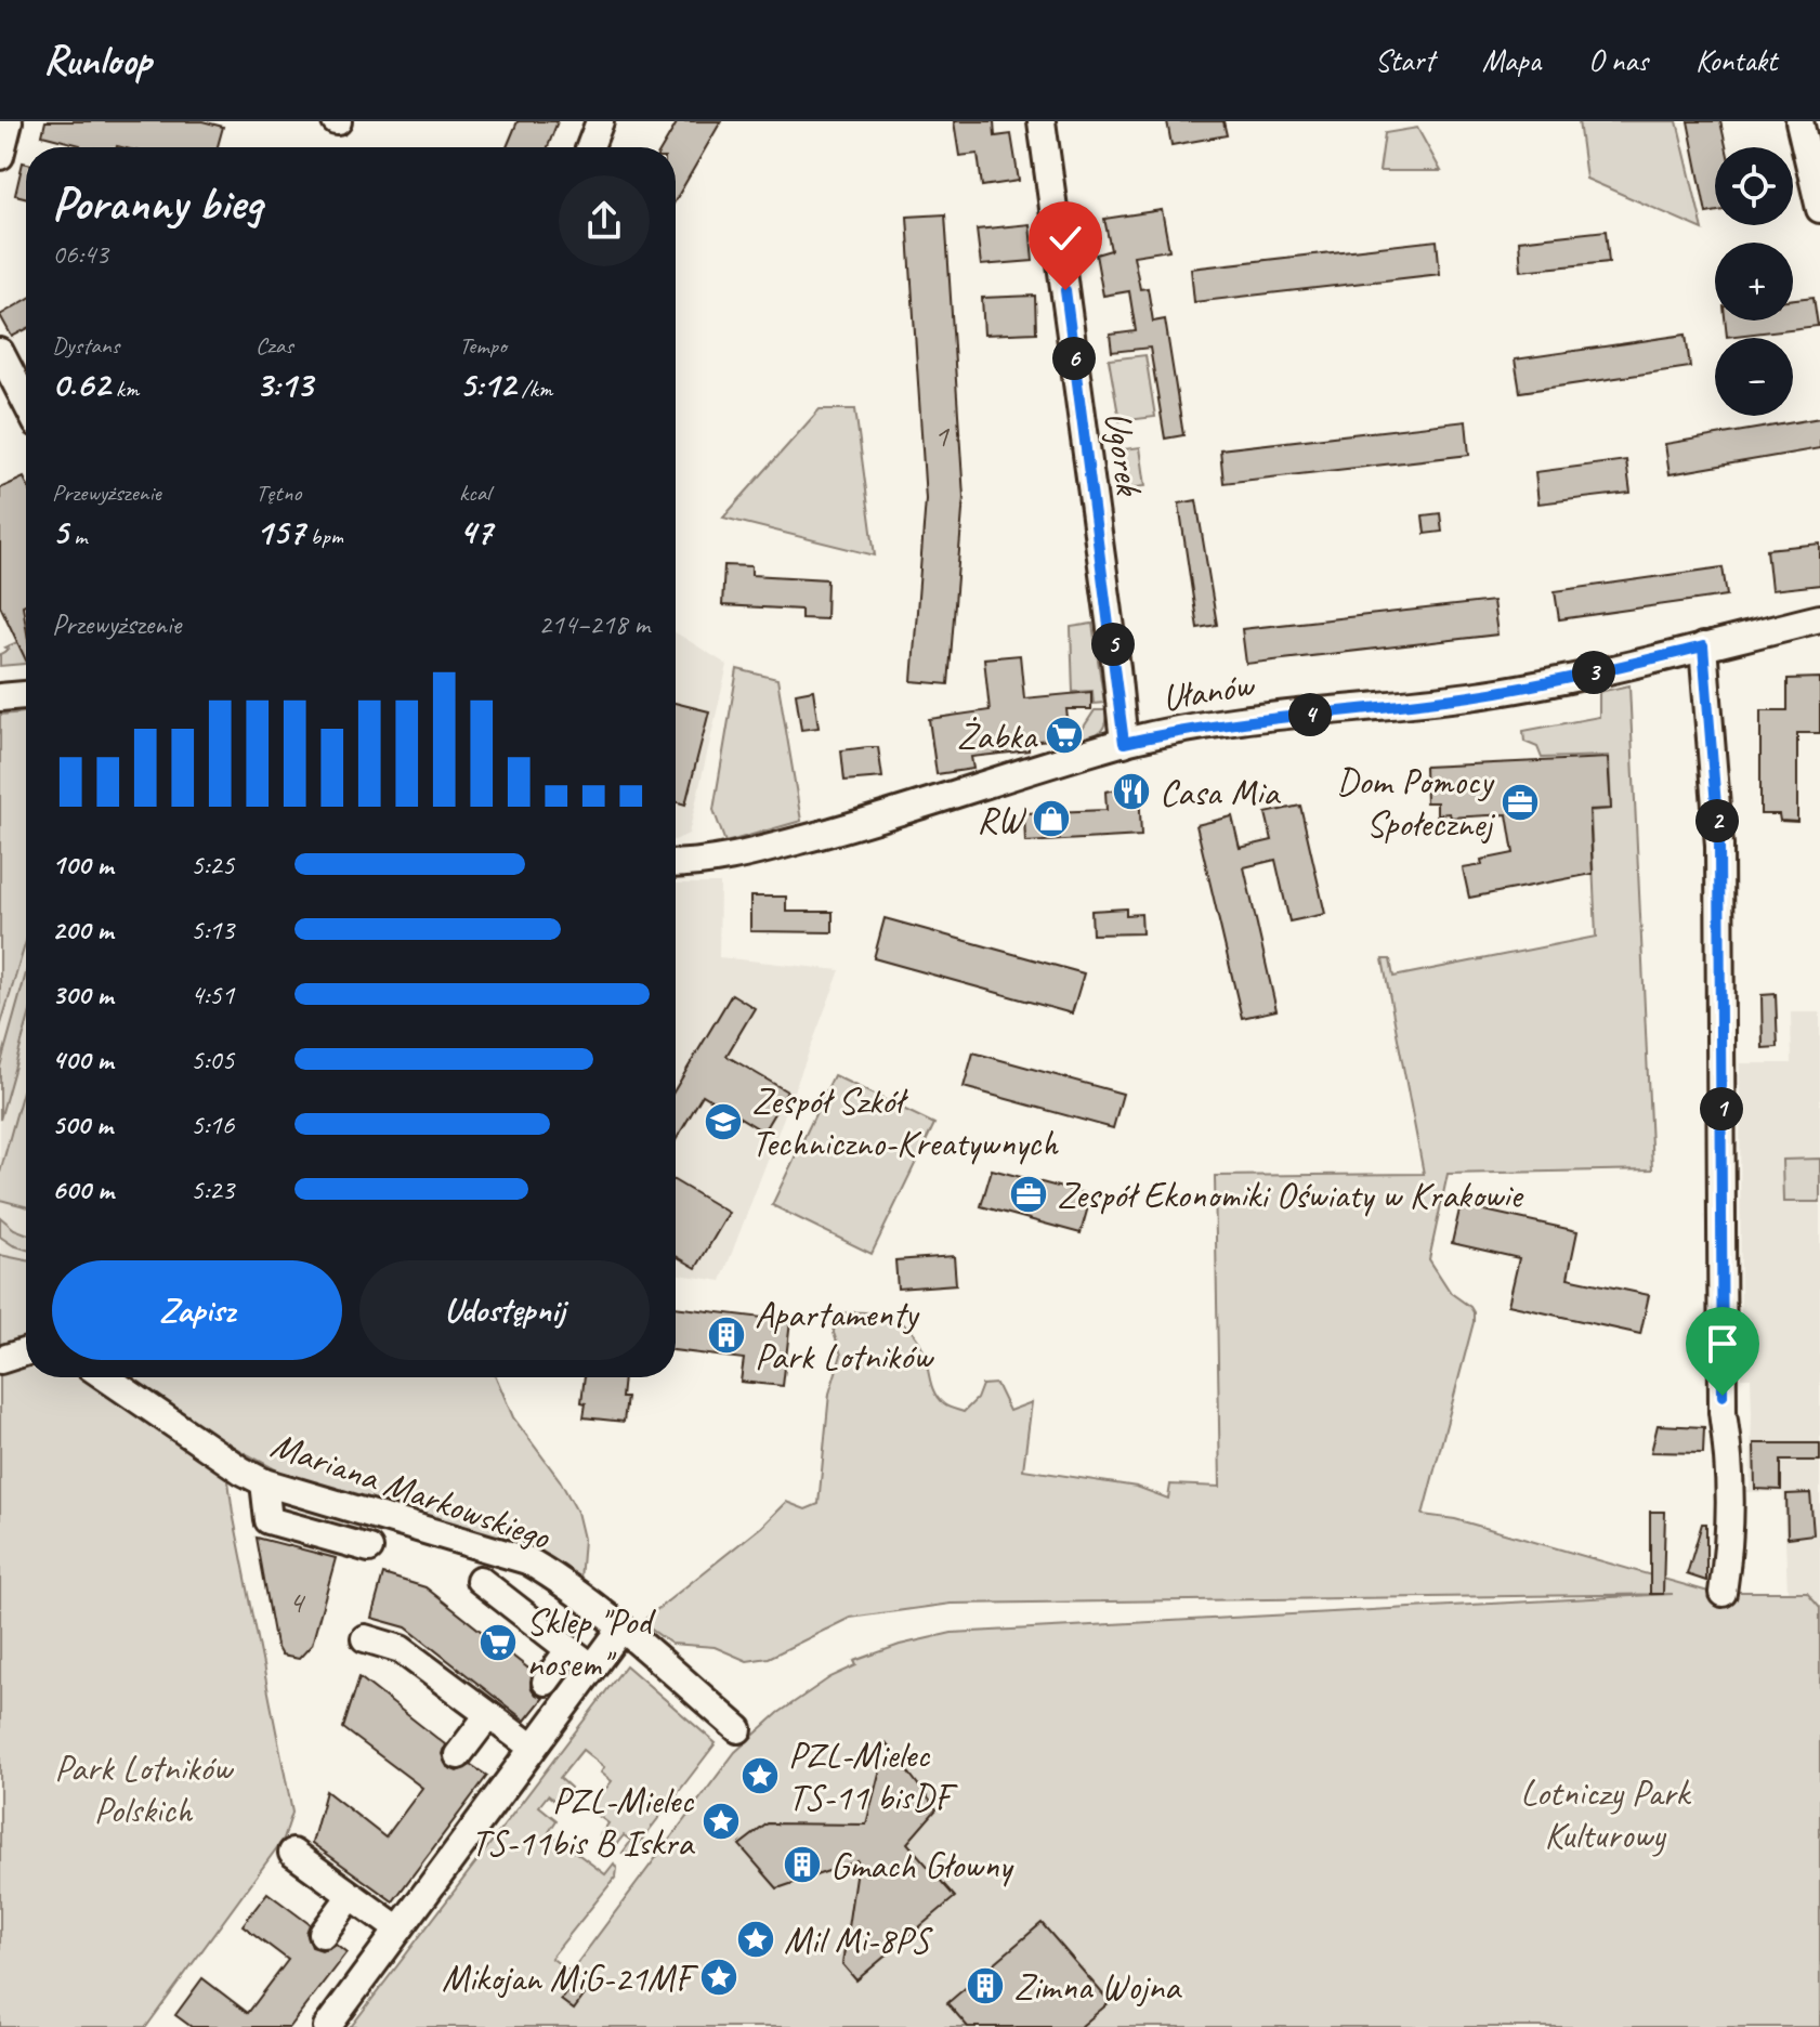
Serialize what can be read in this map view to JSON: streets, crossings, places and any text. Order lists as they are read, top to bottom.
{
  "streets": {
    "street": ["Ugorek", "Ułanów", "Mariana Markowskiego"]
  },
  "crossings": [
    ["Ugorek", "Ułanów"]
  ],
  "parks": ["Park Lotników Polskich", "Lotniczy Park Kulturowy"],
  "places": {
    "supermarket": ["Żabka", "Sklep \"Pod nosem\""],
    "restaurant": ["Casa Mia"],
    "office": ["Dom Pomocy Społecznej", "Zespół Ekonomiki Oświaty w Krakowie"],
    "shop": ["RW"],
    "school or university": ["Zespół Szkół Techniczno-Kreatywnych"],
    "building": ["Apartamenty Park Lotników", "Gmach Głowny", "Zimna Wojna"],
    "place": [
      "PZL-Mielec TS-11 bisDF",
      "PZL-Mielec TS-11bis B Iskra",
      "Mil Mi-8PS",
      "Mikojan MiG-21MF"
    ]
  },
  "house_numbers": ["1", "4"],
  "page": {
    "header": "Runloop",
    "nav": [
      "Start",
      "Mapa",
      "O nas",
      "Kontakt"
    ],
    "map_buttons": ["+", "−"],
    "heading": ["Poranny bieg", "06:43"],
    "stats": [
      ["Dystans", "0.62 km"],
      ["Czas", "3:13"],
      ["Tempo", "5:12 /km"],
      ["Przewyższenie", "5 m"],
      ["Tętno", "157 bpm"],
      ["kcal", "47"]
    ],
    "pins": [
      "6",
      "5",
      "3",
      "4",
      "2",
      "1"
    ],
    "chart": ["Przewyższenie", "214–218 m"],
    "list": [
      {
        "name": "100 m",
        "note": "5:25"
      },
      {
        "name": "200 m",
        "note": "5:13"
      },
      {
        "name": "300 m",
        "note": "4:51"
      },
      {
        "name": "400 m",
        "note": "5:05"
      },
      {
        "name": "500 m",
        "note": "5:16"
      },
      {
        "name": "600 m",
        "note": "5:23"
      }
    ],
    "buttons": ["Zapisz", "Udostępnij"]
  }
}
